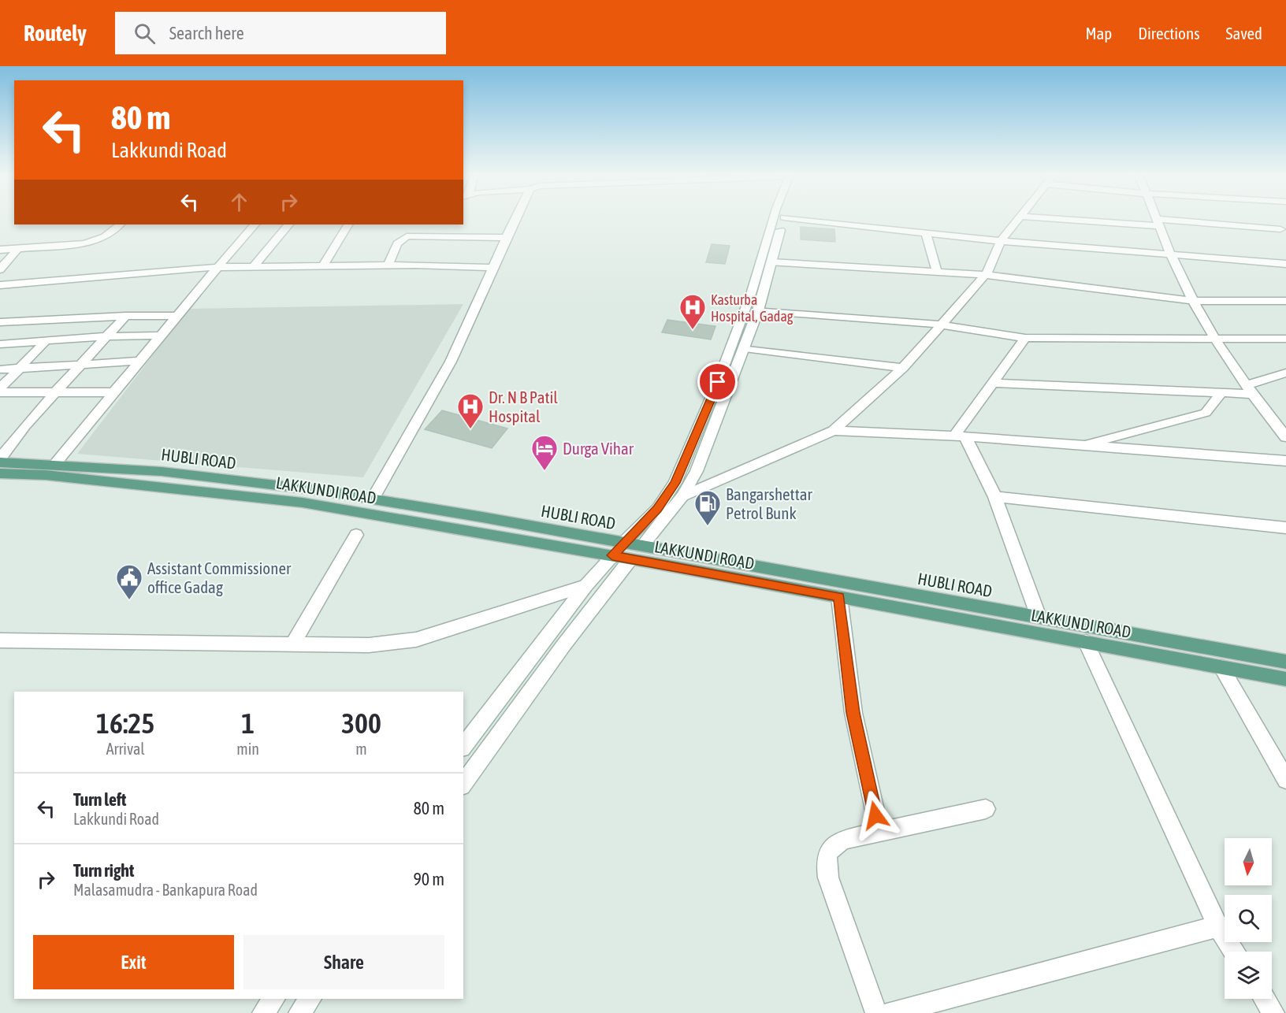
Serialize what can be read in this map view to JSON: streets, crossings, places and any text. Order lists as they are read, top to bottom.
{
  "streets": {
    "main road": ["HUBLI ROAD", "LAKKUNDI ROAD"]
  },
  "places": {
    "hospital": ["Kasturba Hospital, Gadag", "Dr. N B Patil Hospital"],
    "hotel": ["Durga Vihar"],
    "fuel station": ["Bangarshettar Petrol Bunk"],
    "public building": ["Assistant Commissioner office Gadag"]
  },
  "north": "bottom",
  "page": {
    "header": "Routely",
    "search": "Search here",
    "nav": ["Map", "Directions", "Saved"],
    "turn": ["80 m", "Lakkundi Road"],
    "eta": [
      "16:25",
      "Arrival",
      "1",
      "min",
      "300",
      "m"
    ],
    "list": [
      {
        "name": "Turn left",
        "note": "Lakkundi Road",
        "value": "80 m"
      },
      {
        "name": "Turn right",
        "note": "Malasamudra - Bankapura Road",
        "value": "90 m"
      }
    ],
    "buttons": ["Exit", "Share"]
  }
}
